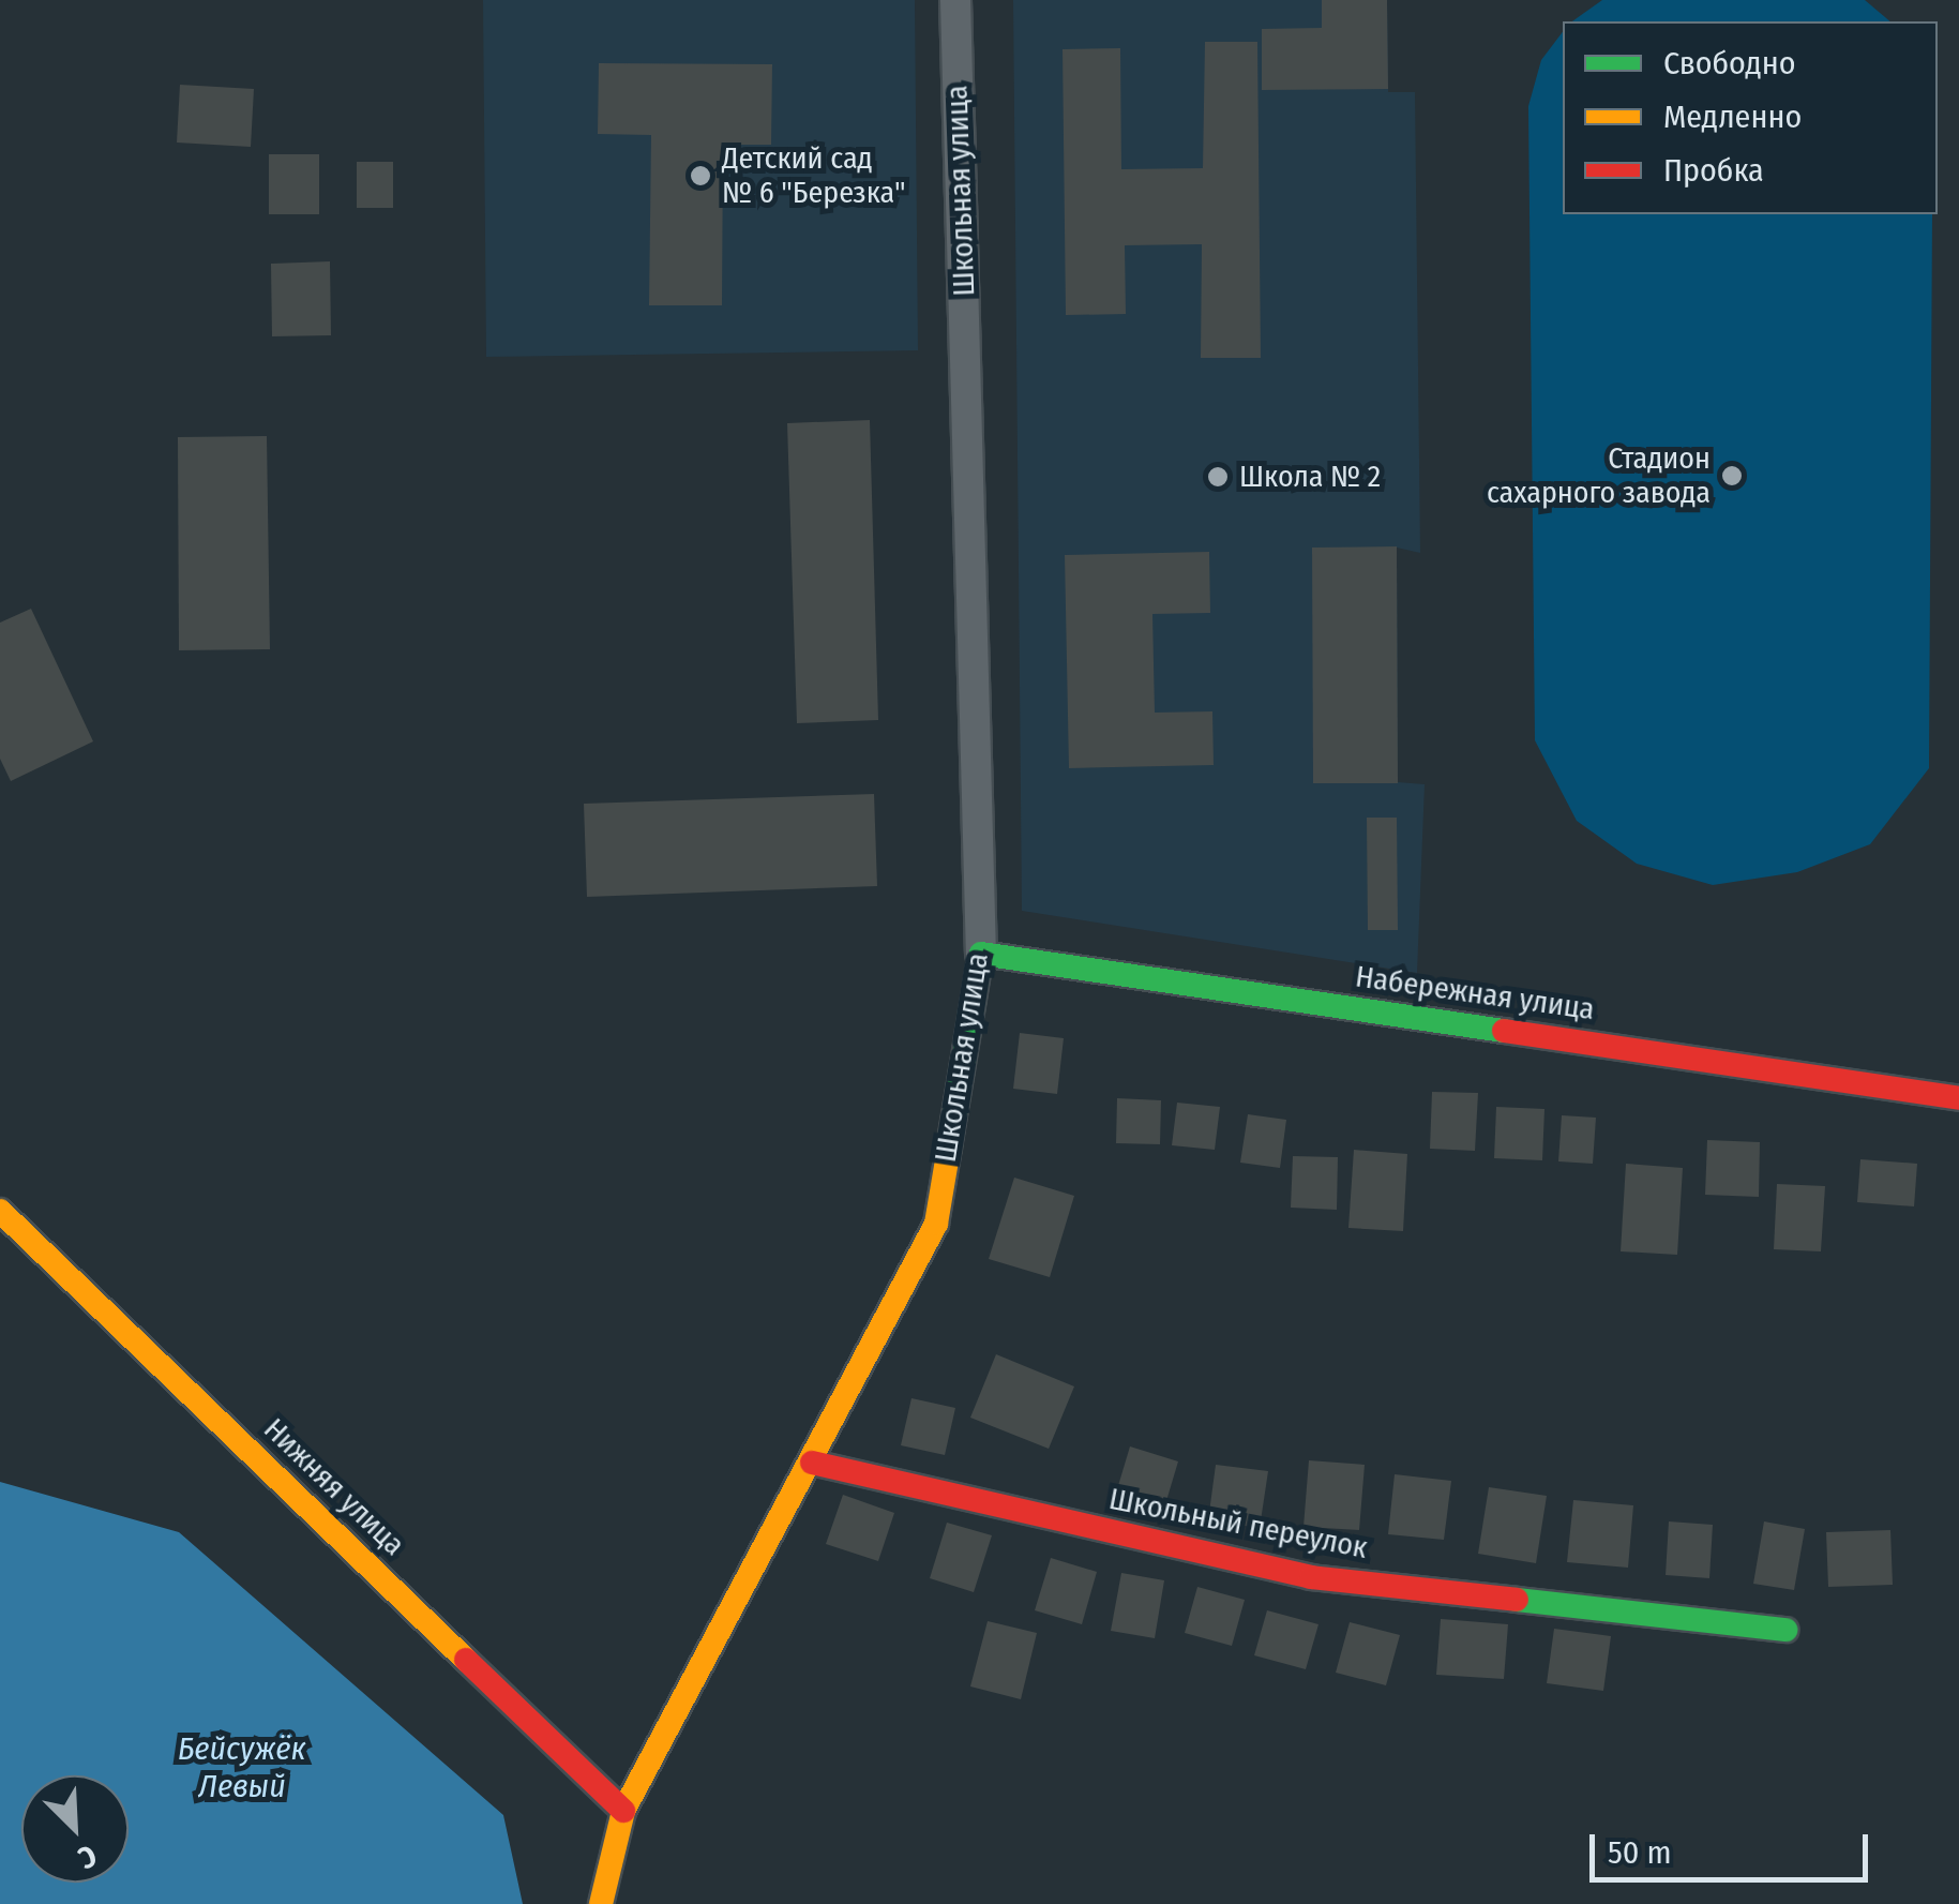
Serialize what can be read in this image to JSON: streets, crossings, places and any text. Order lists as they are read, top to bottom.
{
  "streets": {
    "street": [
      "Школьная улица",
      "Набережная улица",
      "Нижняя улица",
      "Школьный переулок"
    ]
  },
  "crossings": [
    ["Школьная улица", "Набережная улица"],
    ["Школьная улица", "Нижняя улица"],
    ["Школьная улица", "Школьный переулок"]
  ],
  "water": ["Бейсужёк Левый"],
  "places": ["Детский сад № 6 \"Березка\"", "Стадион сахарного завода", "Школа № 2"],
  "legend": ["Свободно", "Медленно", "Пробка"],
  "scale_bar": "50 m",
  "north": "bottom right"
}
